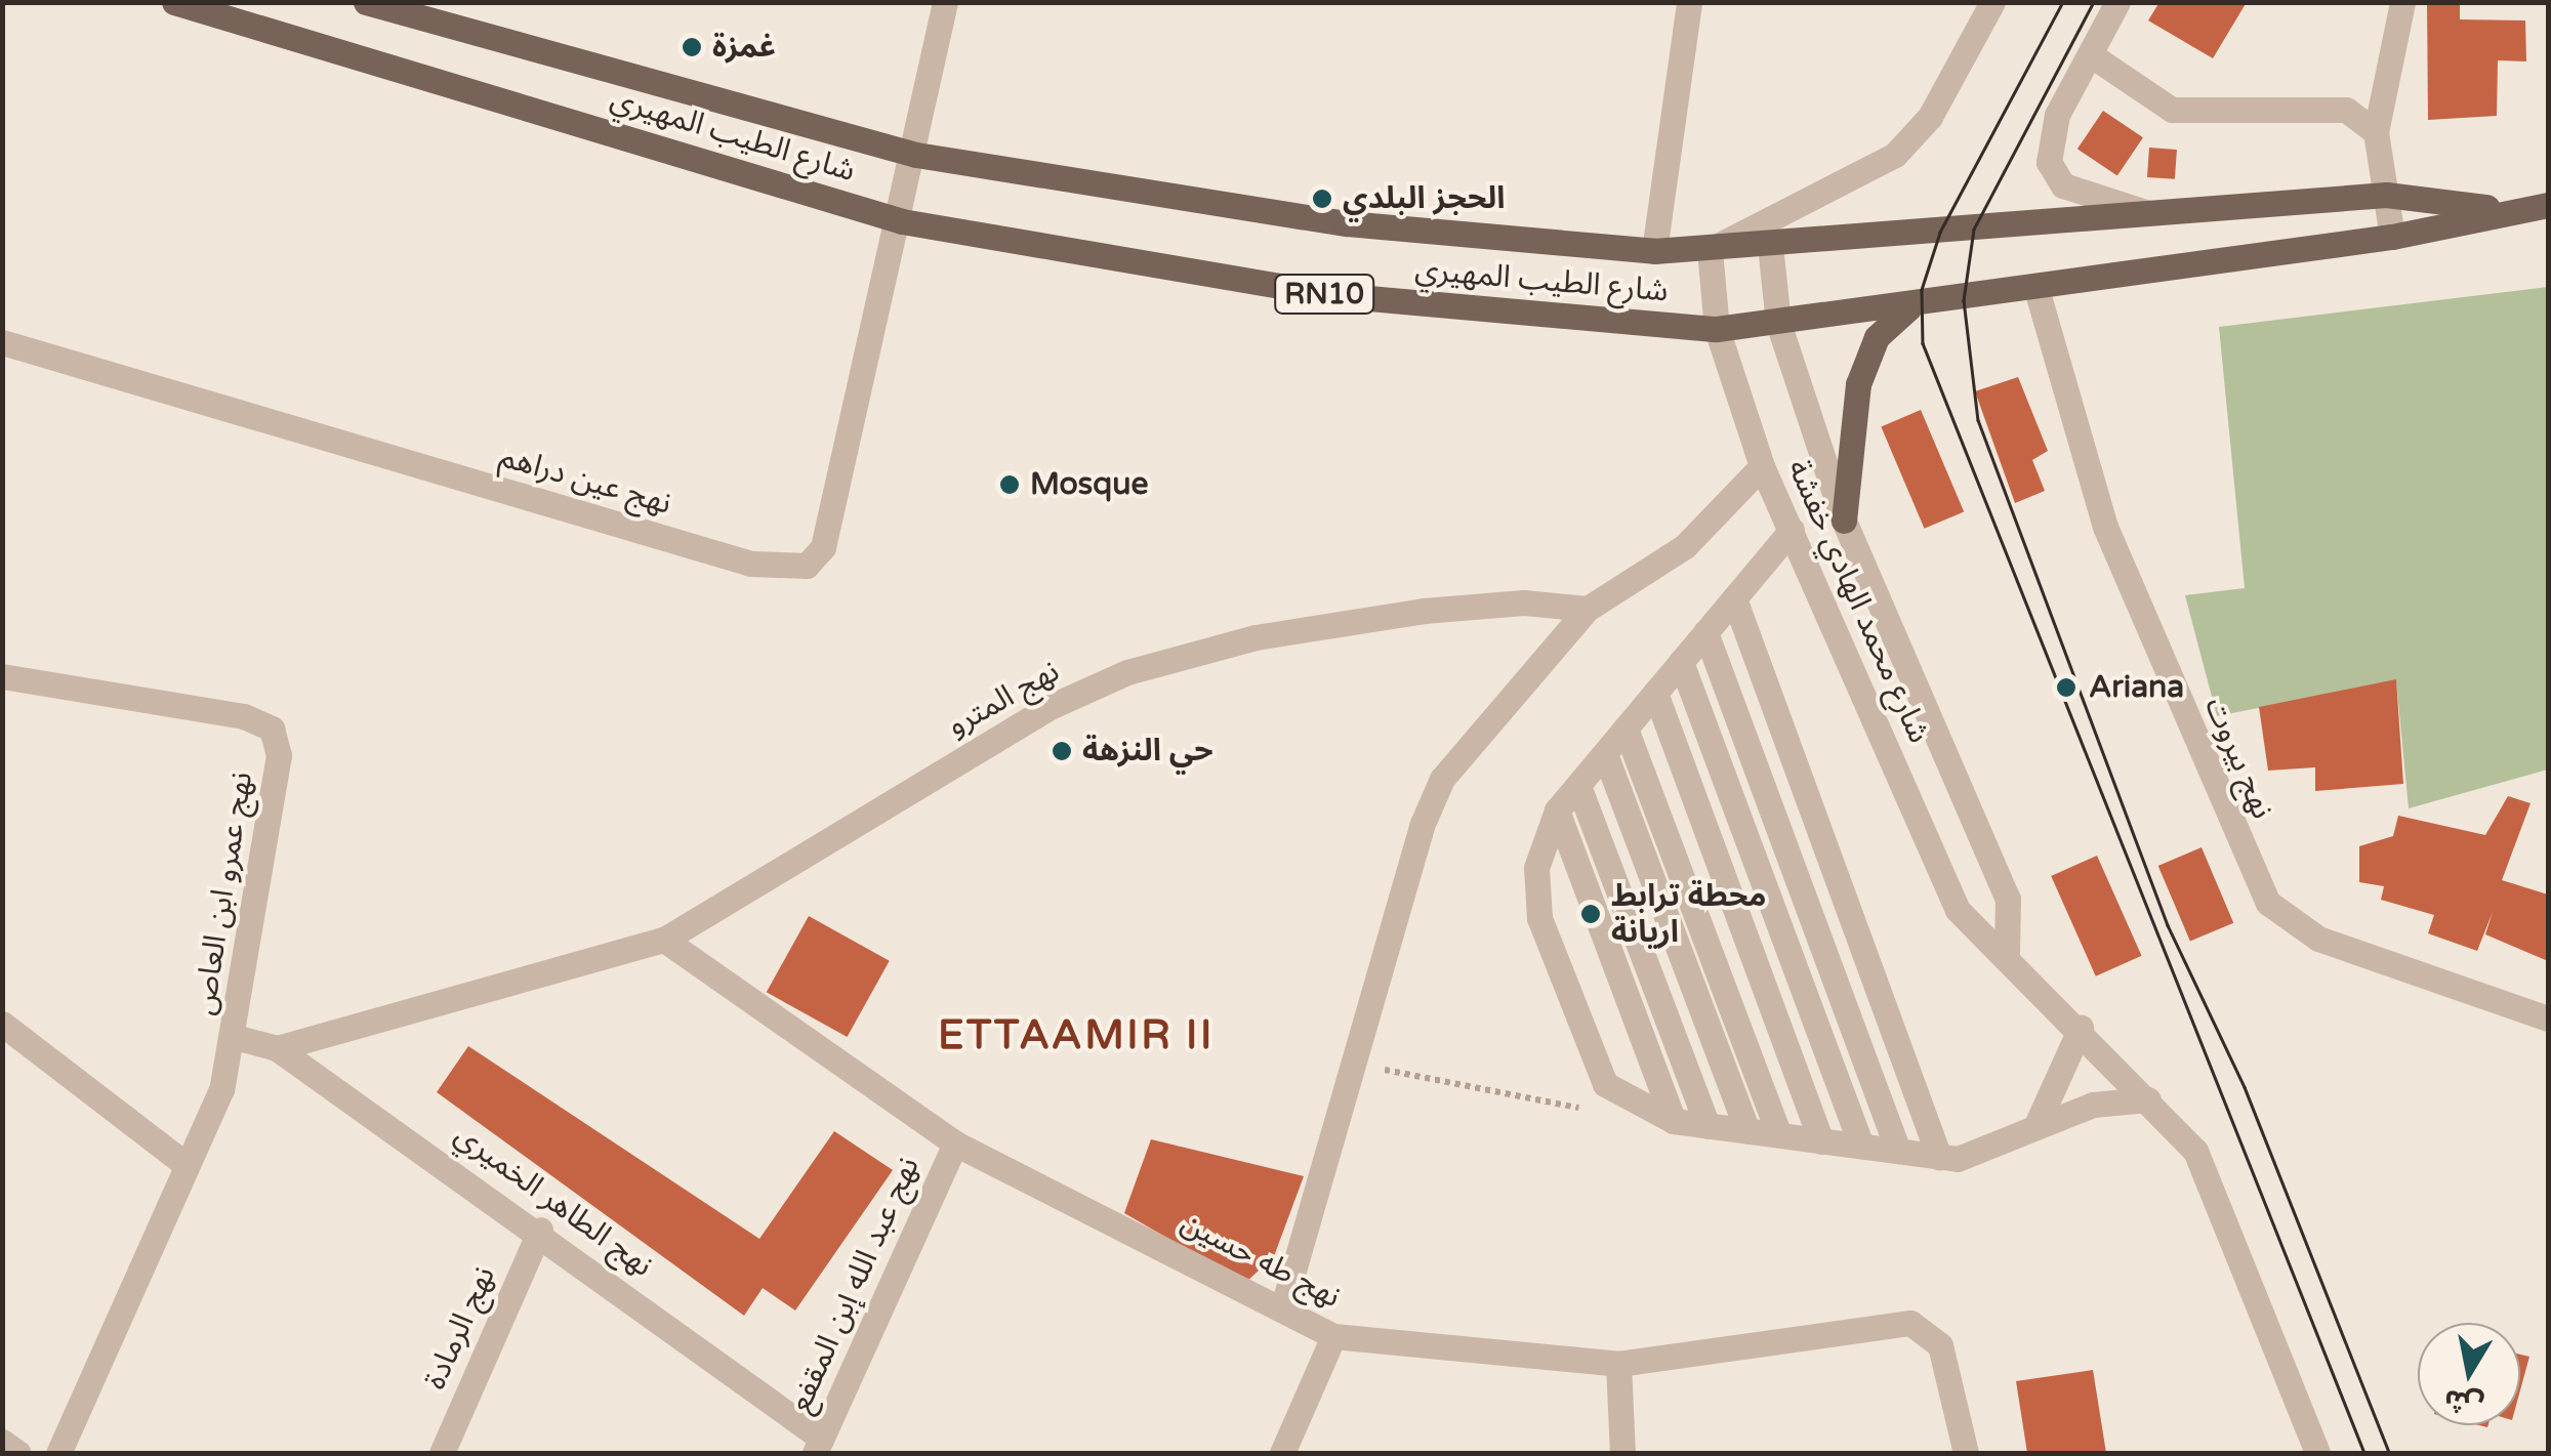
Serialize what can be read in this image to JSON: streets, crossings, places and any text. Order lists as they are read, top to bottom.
{
  "streets": {
    "main road": ["شارع الطيب المهيري", "RN10"],
    "street": [
      "نهج عين دراهم",
      "شارع محمد الهادي خفشة",
      "نهج المترو",
      "نهج بيروت",
      "نهج عمرو ابن العاص",
      "نهج الطاهر الخميري",
      "نهج طه حسين",
      "نهج عبد الله إبن المقفع",
      "نهج الرمادة"
    ]
  },
  "crossings": [
    ["شارع الطيب المهيري", "نهج عين دراهم"],
    ["شارع الطيب المهيري", "شارع محمد الهادي خفشة"],
    ["شارع الطيب المهيري", "نهج بيروت"],
    ["نهج المترو", "نهج الطاهر الخميري"],
    ["نهج المترو", "نهج طه حسين"],
    ["نهج عمرو ابن العاص", "نهج الطاهر الخميري"],
    ["نهج الطاهر الخميري", "نهج عبد الله إبن المقفع"],
    ["نهج الطاهر الخميري", "نهج الرمادة"],
    ["نهج طه حسين", "نهج عبد الله إبن المقفع"]
  ],
  "districts": ["ETTAAMIR II"],
  "places": [
    "غمزة",
    "الحجز البلدي",
    "Mosque",
    "Ariana",
    "حي النزهة",
    "محطة ترابط اريانة"
  ],
  "north": "bottom"
}
